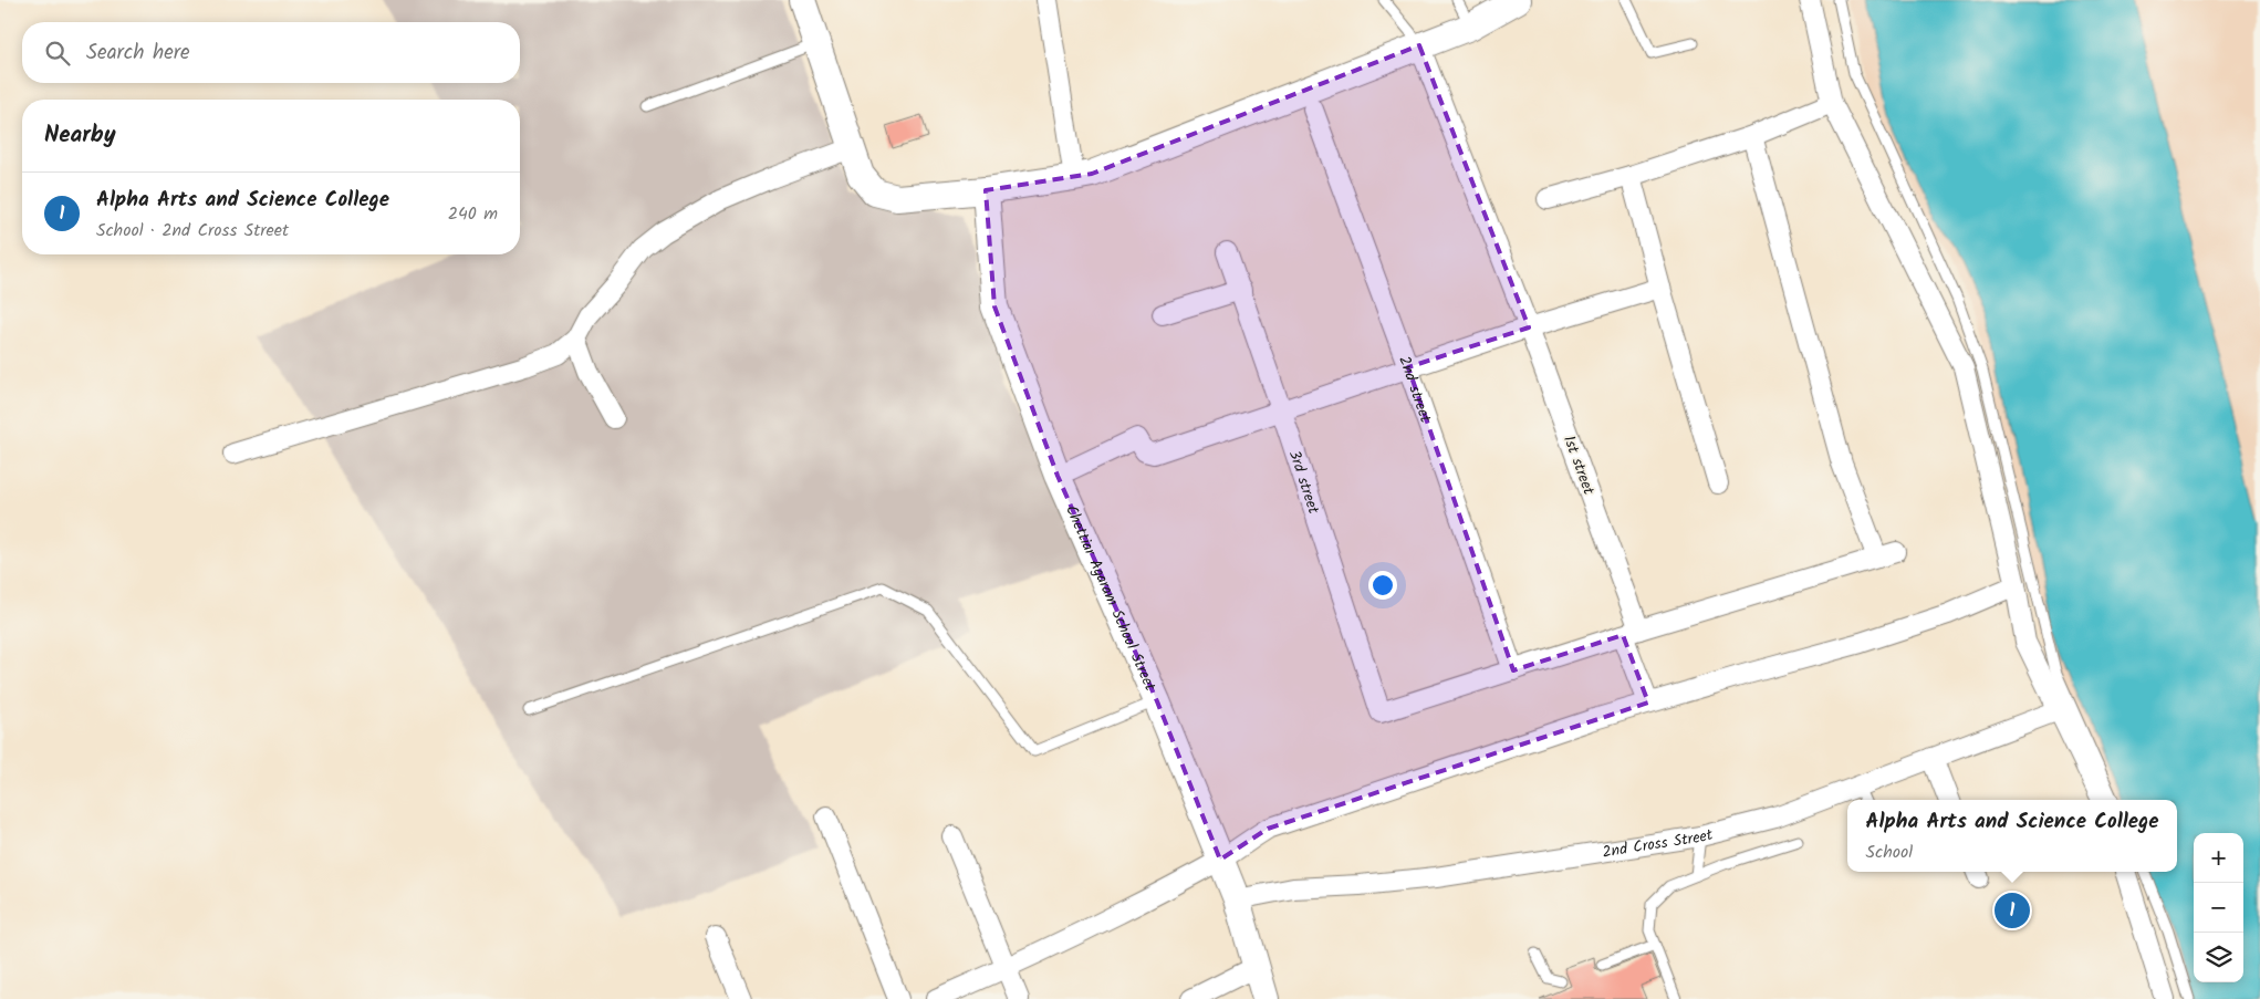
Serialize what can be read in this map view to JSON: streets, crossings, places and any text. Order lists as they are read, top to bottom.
{
  "streets": {
    "street": [
      "2nd street",
      "1st street",
      "3rd street",
      "Chettiar Agaram School Street",
      "2nd Cross Street"
    ]
  },
  "crossings": [
    ["2nd street", "3rd street"],
    ["Chettiar Agaram School Street", "2nd Cross Street"]
  ],
  "page": {
    "search": "Search here",
    "heading": "Nearby",
    "list": [
      {
        "mark": "1",
        "name": "Alpha Arts and Science College",
        "note": "School · 2nd Cross Street",
        "value": "240 m"
      }
    ],
    "popup": ["Alpha Arts and Science College", "School"],
    "map_buttons": ["+", "−"],
    "pins": "1"
  }
}
